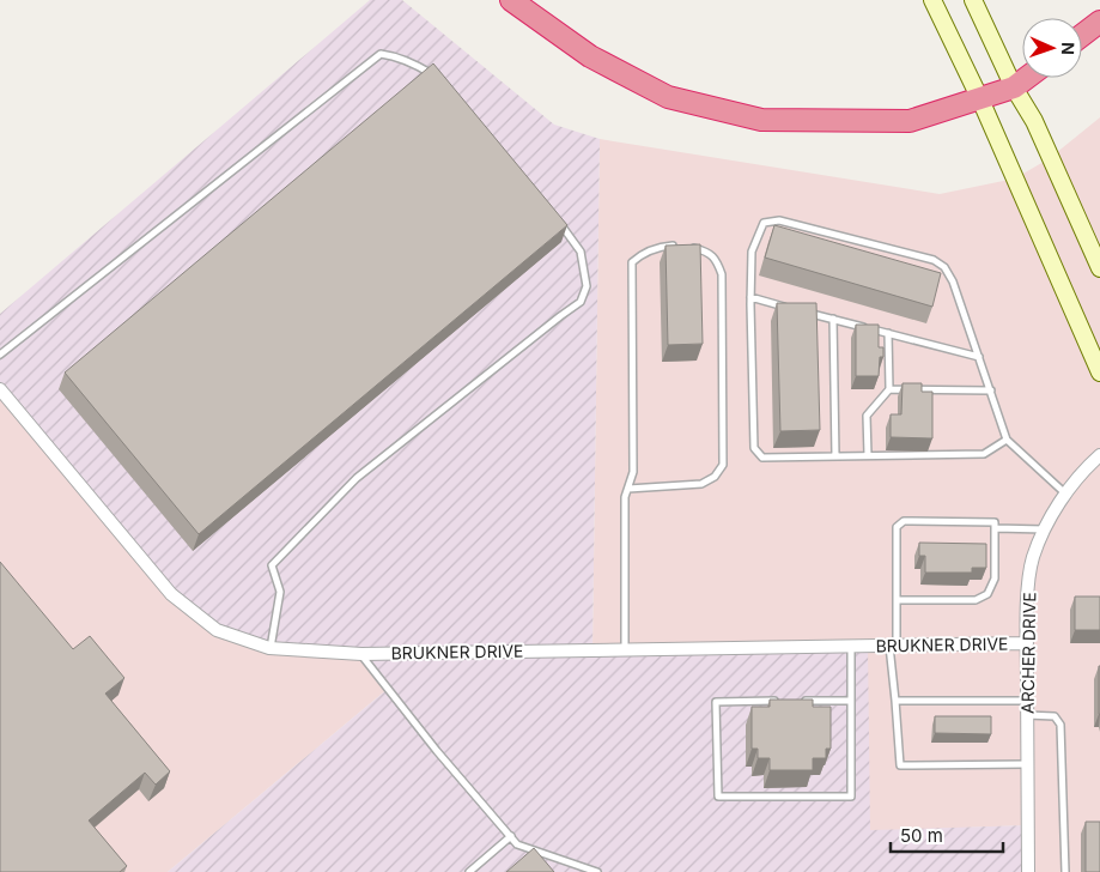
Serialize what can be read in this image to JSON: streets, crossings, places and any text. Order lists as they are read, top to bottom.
{
  "streets": {
    "street": ["BRUKNER DRIVE", "ARCHER DRIVE"]
  },
  "crossings": [
    ["BRUKNER DRIVE", "ARCHER DRIVE"]
  ],
  "scale_bar": "50 m",
  "north": "right"
}
